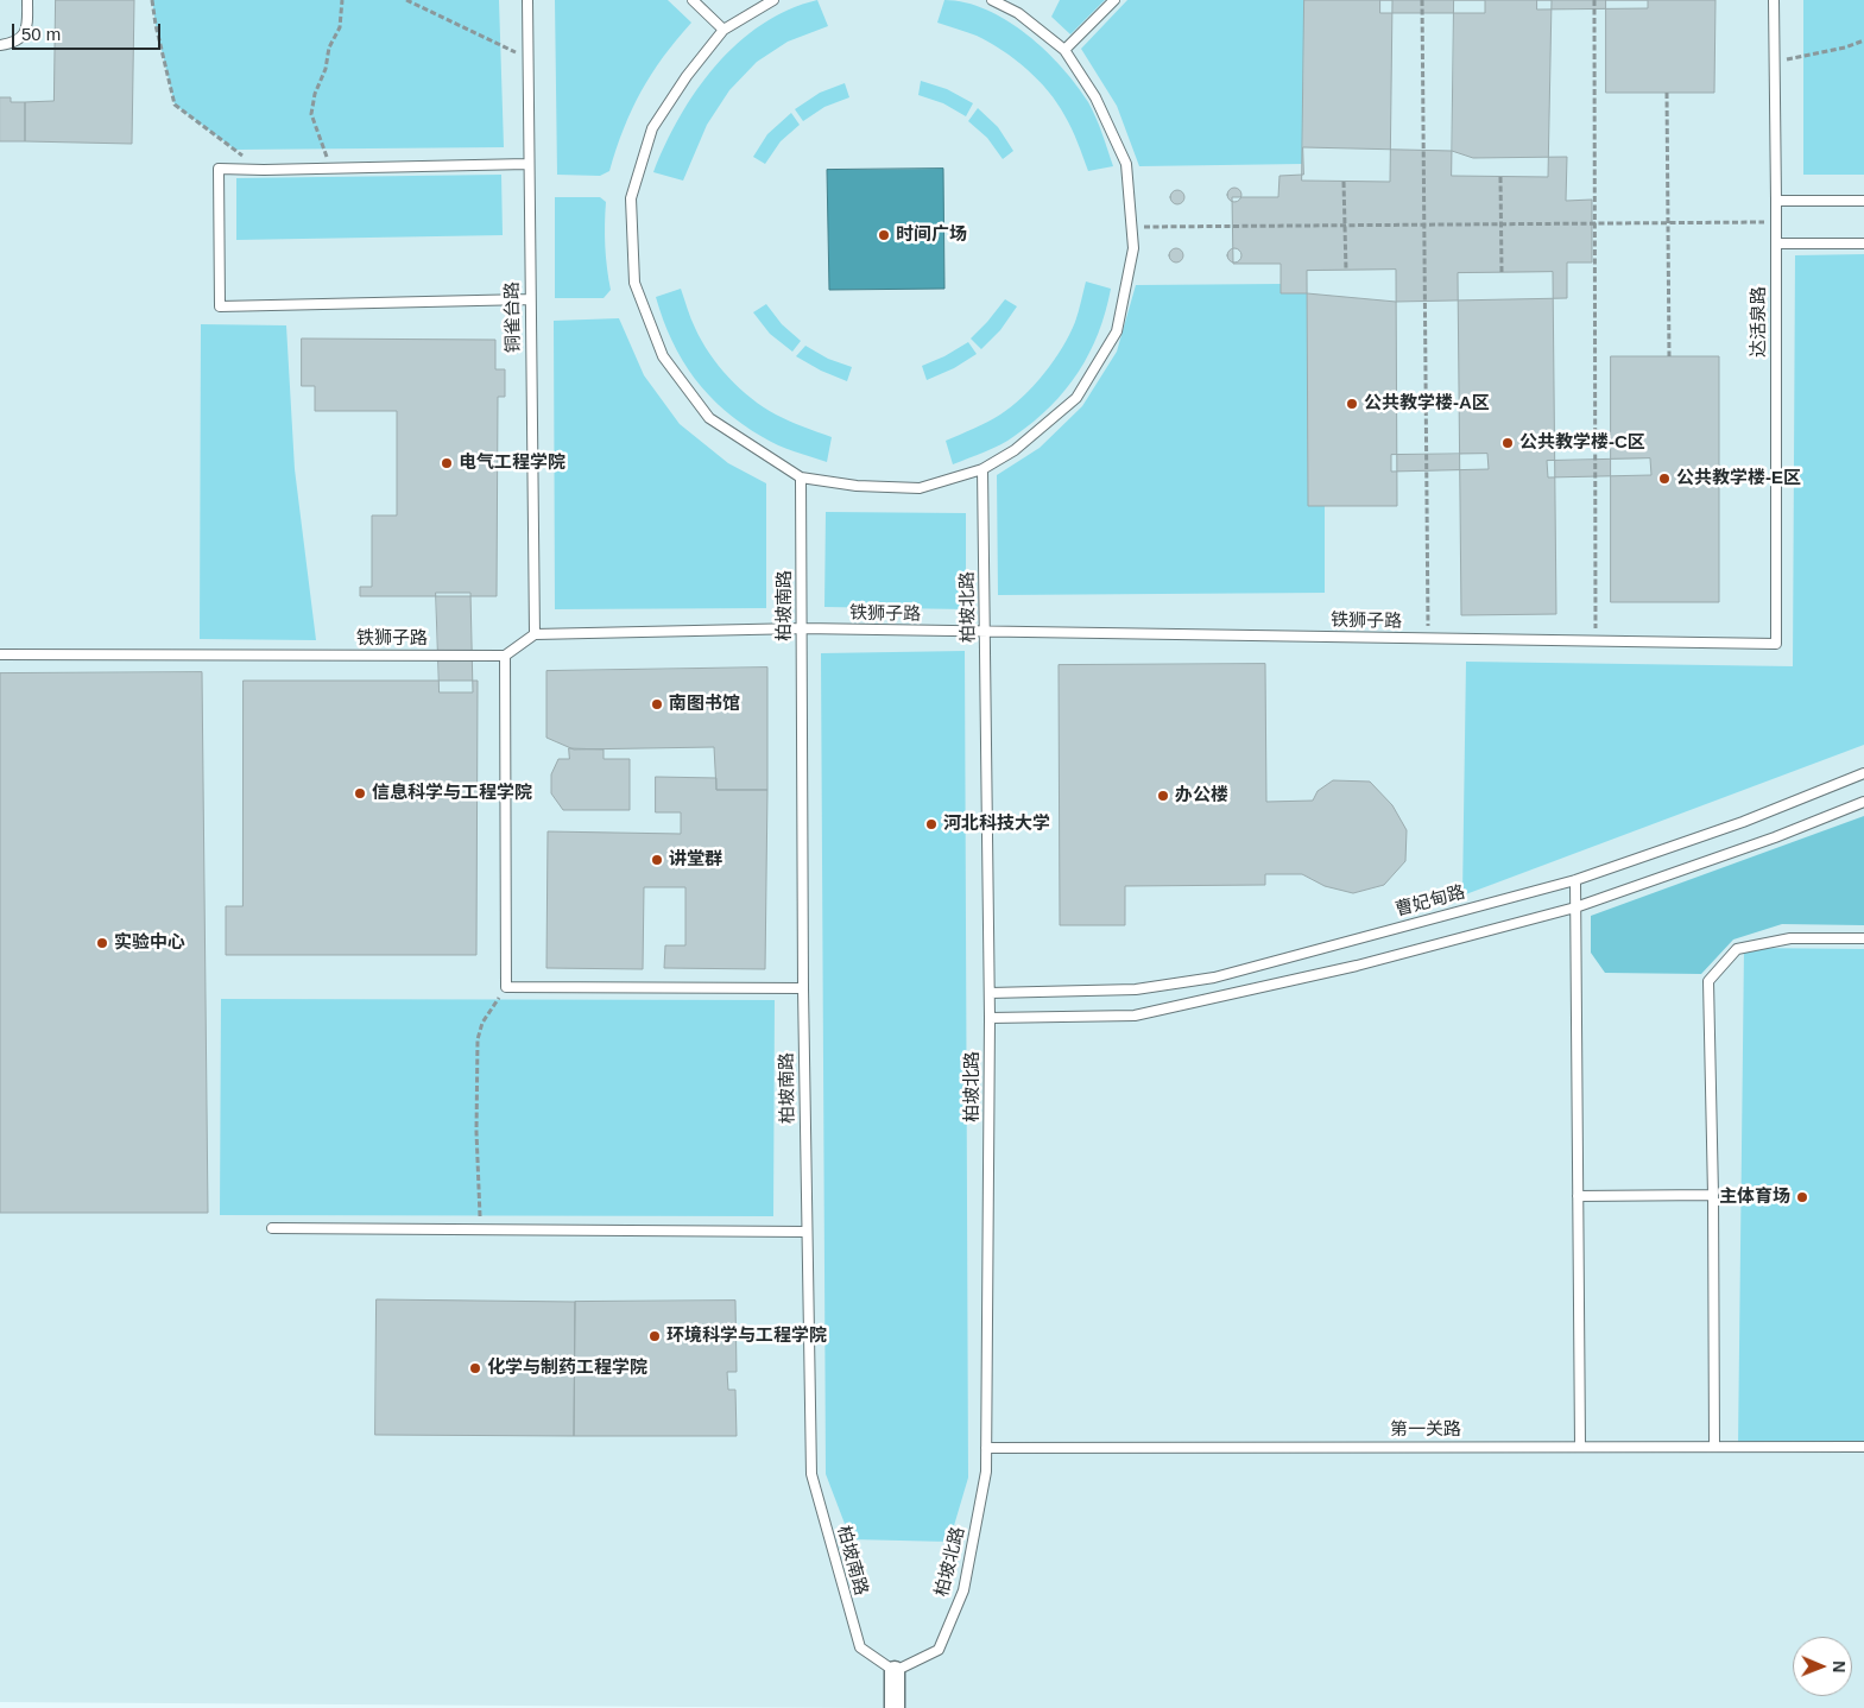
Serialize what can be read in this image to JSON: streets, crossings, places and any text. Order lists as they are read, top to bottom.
{
  "streets": {
    "lane": [
      "铜雀台路",
      "达活泉路",
      "柏坡南路",
      "柏坡北路",
      "铁狮子路",
      "曹妃甸路",
      "第一关路"
    ]
  },
  "crossings": [
    ["铜雀台路", "铁狮子路"],
    ["达活泉路", "铁狮子路"],
    ["柏坡南路", "柏坡北路"],
    ["柏坡南路", "铁狮子路"],
    ["柏坡北路", "铁狮子路"],
    ["柏坡北路", "曹妃甸路"],
    ["柏坡北路", "第一关路"]
  ],
  "places": [
    "时间广场",
    "公共教学楼-A区",
    "公共教学楼-C区",
    "电气工程学院",
    "公共教学楼-E区",
    "南图书馆",
    "信息科学与工程学院",
    "办公楼",
    "河北科技大学",
    "讲堂群",
    "实验中心",
    "主体育场",
    "环境科学与工程学院",
    "化学与制药工程学院"
  ],
  "scale_bar": "50 m",
  "north": "right"
}
